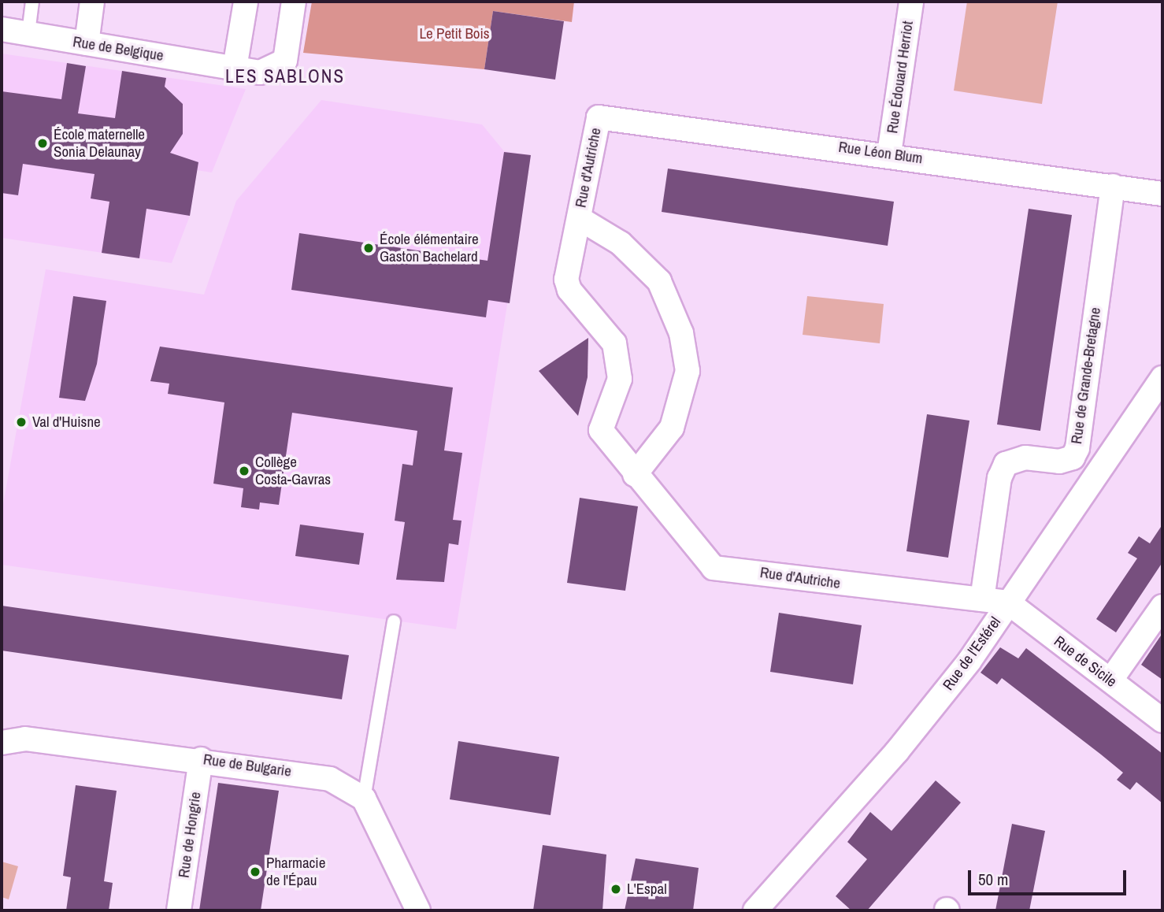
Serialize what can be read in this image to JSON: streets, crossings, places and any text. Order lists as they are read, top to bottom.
{
  "streets": {
    "street": [
      "Rue de Belgique",
      "Rue Édouard Herriot",
      "Rue Léon Blum",
      "Rue d'Autriche",
      "Rue de Grande-Bretagne",
      "Rue de l'Estérel",
      "Rue de Sicile",
      "Rue de Bulgarie",
      "Rue de Hongrie"
    ]
  },
  "crossings": [
    ["Rue Édouard Herriot", "Rue Léon Blum"],
    ["Rue Léon Blum", "Rue d'Autriche"],
    ["Rue Léon Blum", "Rue de Grande-Bretagne"],
    ["Rue d'Autriche", "Rue de Grande-Bretagne"],
    ["Rue d'Autriche", "Rue de l'Estérel"],
    ["Rue d'Autriche", "Rue de Sicile"],
    ["Rue de l'Estérel", "Rue de Sicile"],
    ["Rue de Bulgarie", "Rue de Hongrie"]
  ],
  "districts": ["LES SABLONS"],
  "parks": ["Le Petit Bois"],
  "places": [
    "École maternelle Sonia Delaunay",
    "École élémentaire Gaston Bachelard",
    "Val d'Huisne",
    "Collège Costa-Gavras",
    "Pharmacie de l'Épau",
    "L'Espal"
  ],
  "scale_bar": "50 m"
}
